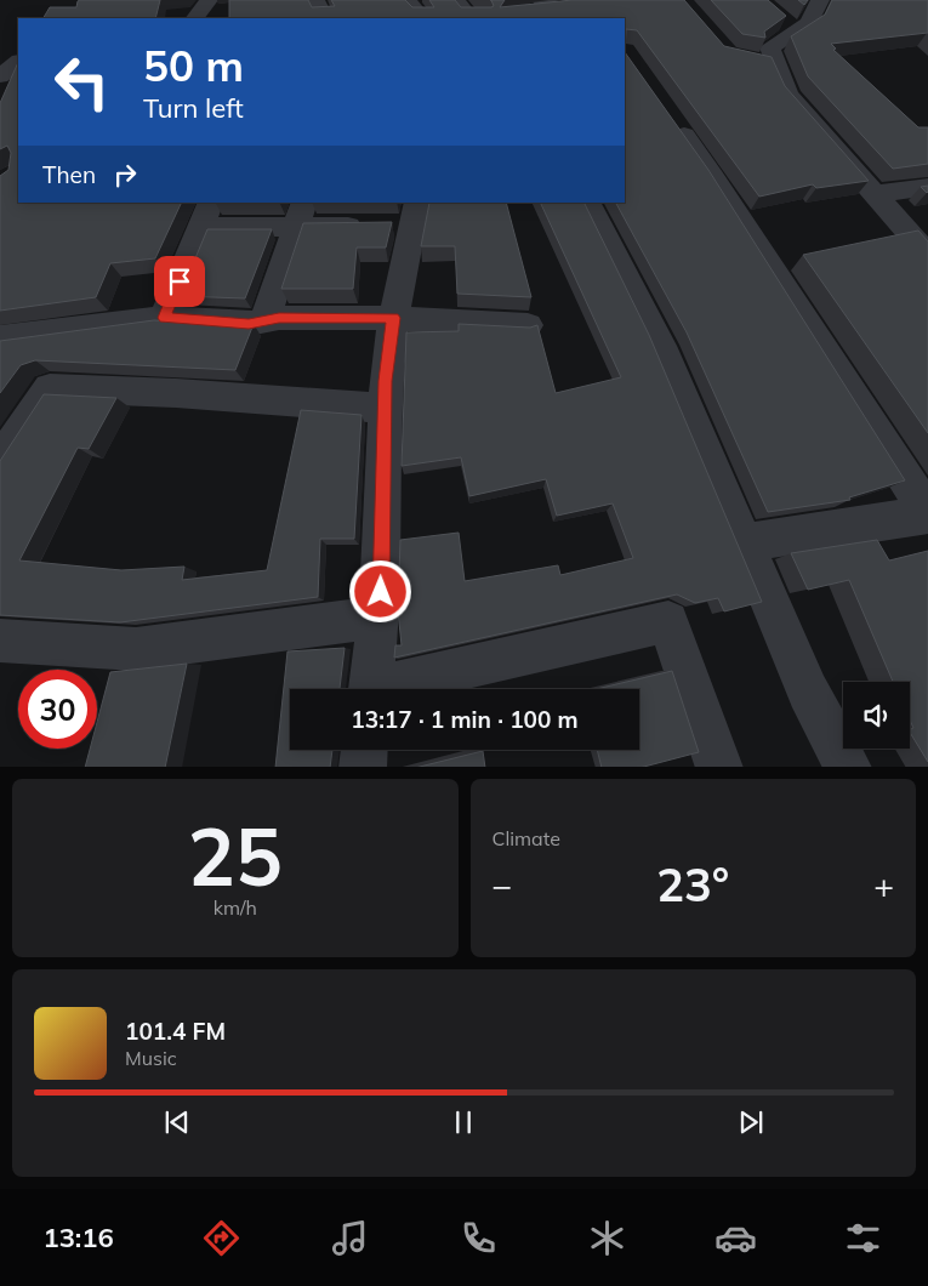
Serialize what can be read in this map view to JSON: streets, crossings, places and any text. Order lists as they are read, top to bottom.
{
  "page": {
    "turn": ["50 m", "Turn left"],
    "then": "Then",
    "limit": "30",
    "trip": "13:17 · 1 min · 100 m",
    "tile": [
      ["25", "km/h"],
      "Climate"
    ],
    "heat": ["−", "23°", "+"],
    "song": ["101.4 FM", "Music"],
    "tabs": "13:16"
  }
}
